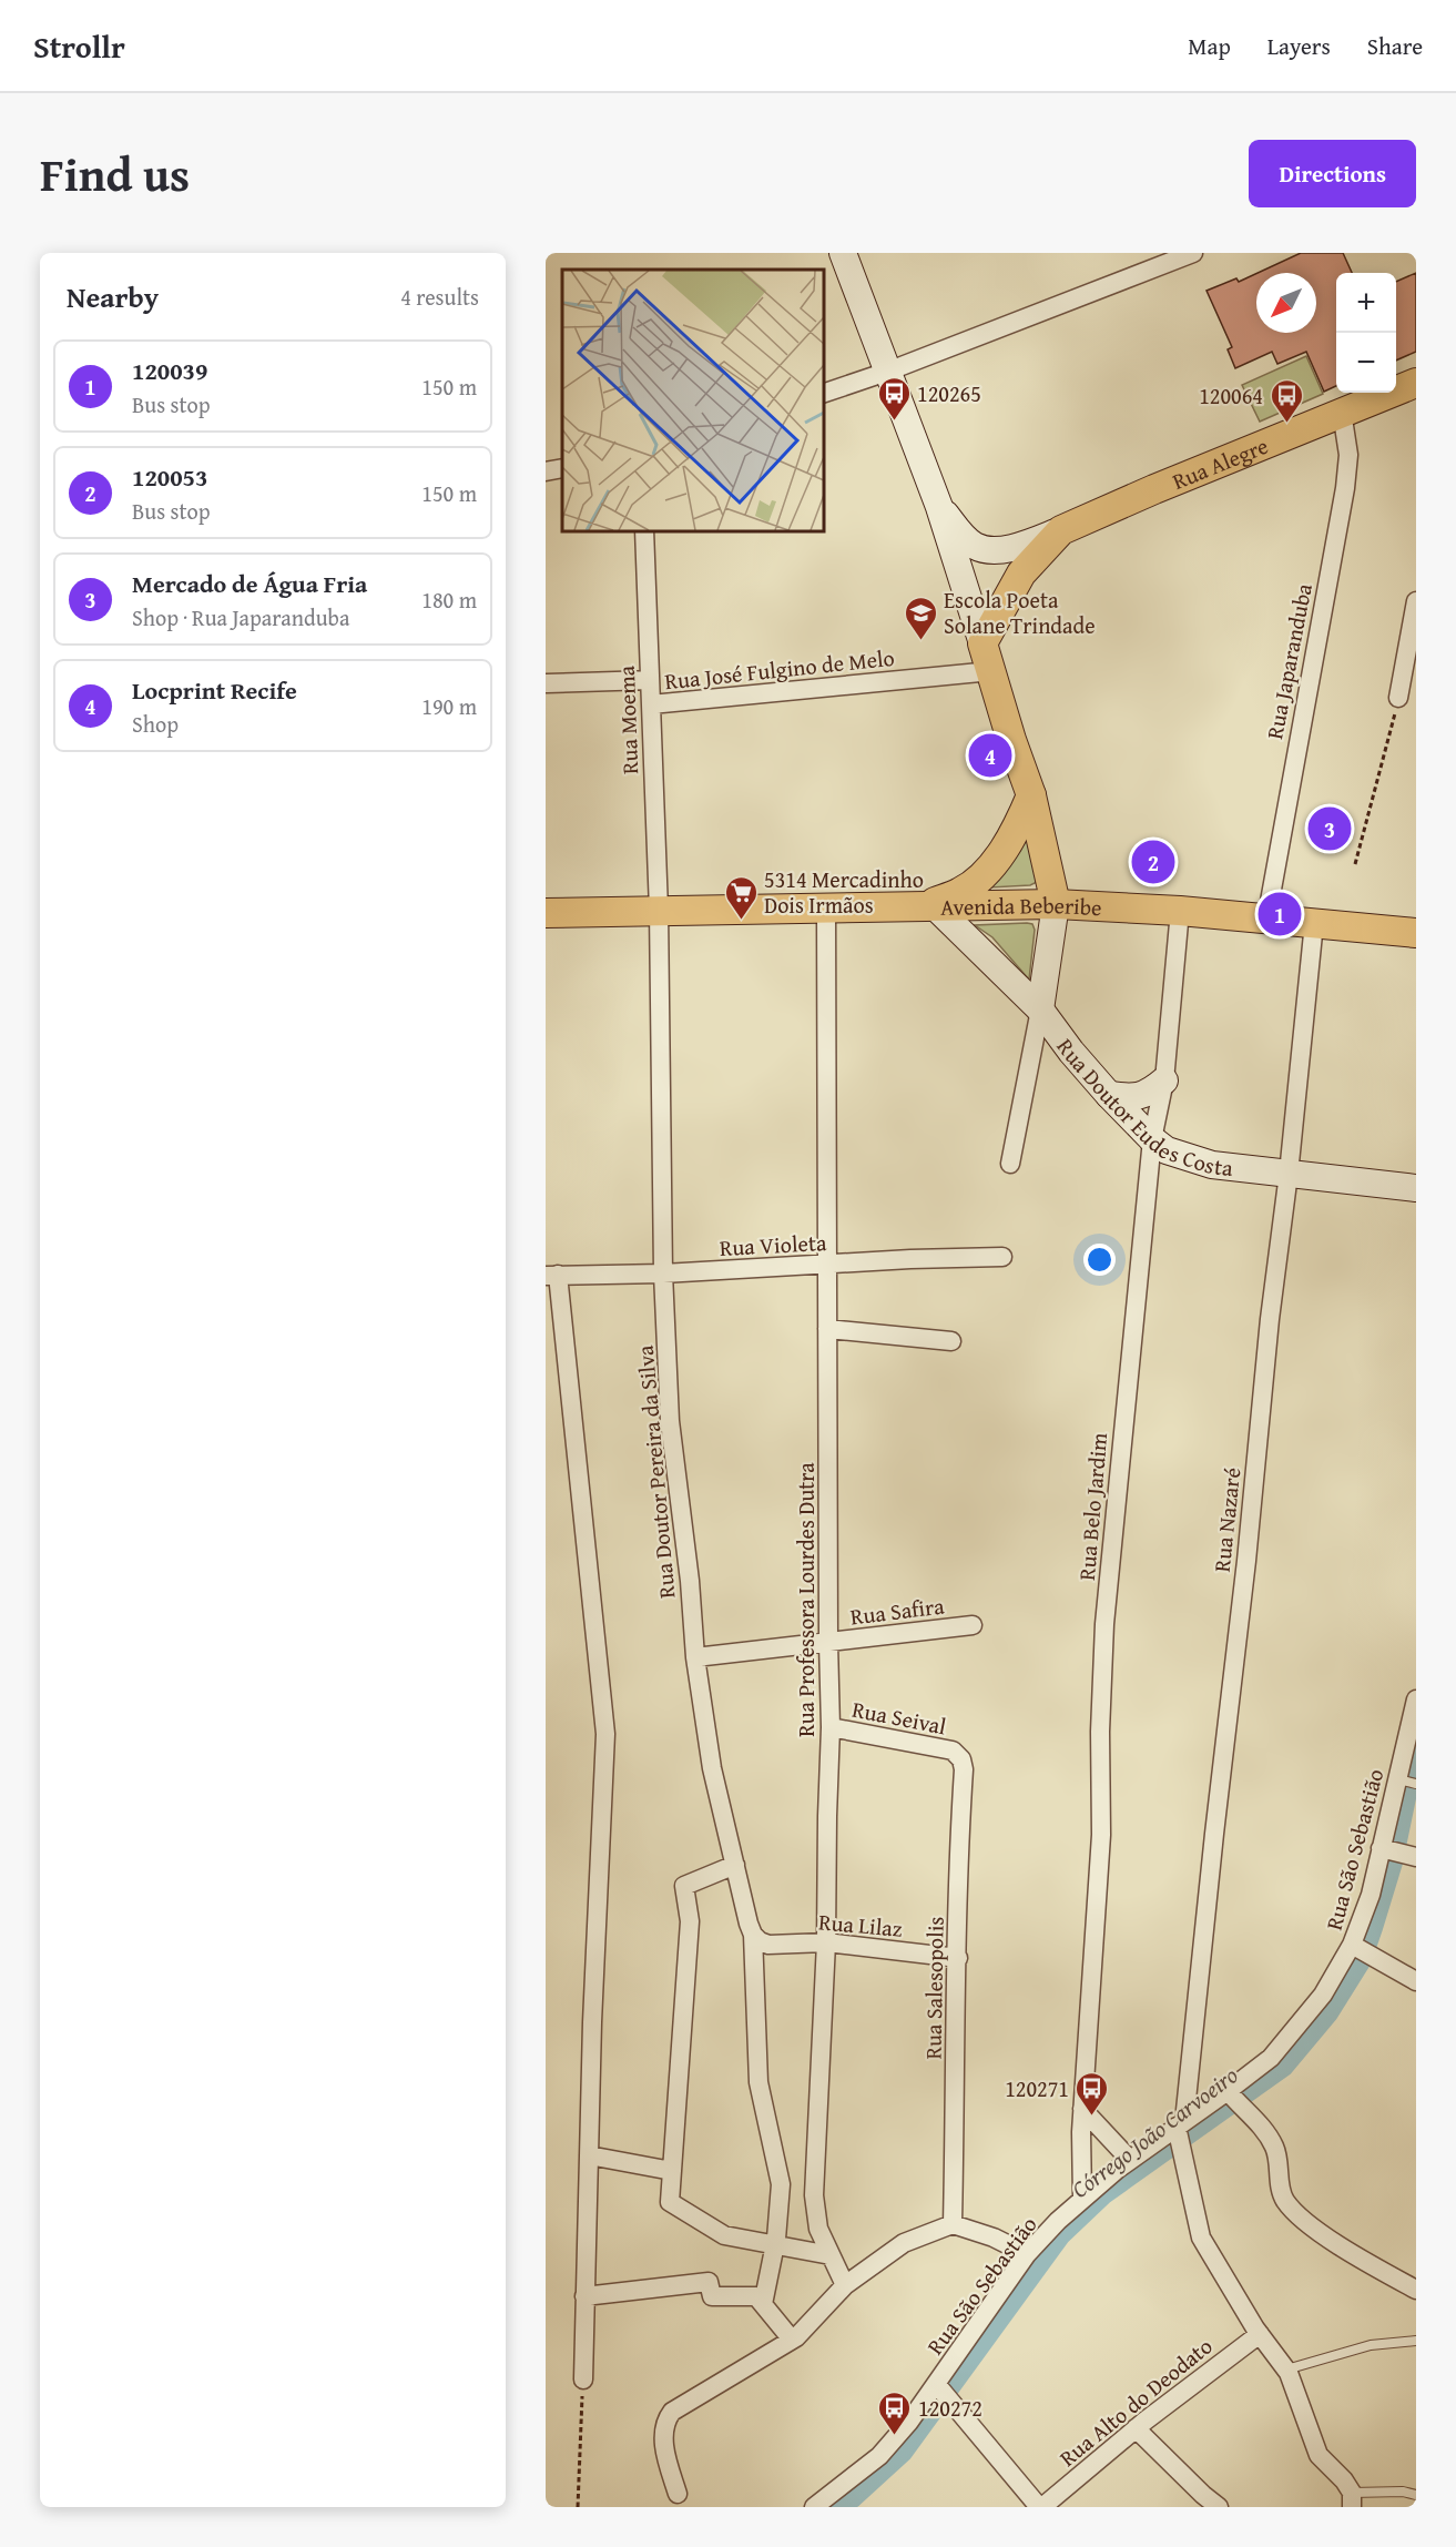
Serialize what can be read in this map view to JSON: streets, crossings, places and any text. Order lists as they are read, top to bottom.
{
  "streets": {
    "main road": ["Rua Alegre", "Avenida Beberibe"],
    "street": [
      "Rua Japaranduba",
      "Rua José Fulgino de Melo",
      "Rua Moema",
      "Rua Doutor Eudes Costa",
      "Rua Violeta",
      "Rua Doutor Pereira da Silva",
      "Rua Belo Jardim",
      "Rua Nazaré",
      "Rua Professora Lourdes Dutra",
      "Rua Safira",
      "Rua Seival",
      "Rua São Sebastião",
      "Rua Lilaz",
      "Rua Salesopolis",
      "Rua Alto do Deodato"
    ]
  },
  "crossings": [
    ["Rua Alegre", "Rua Japaranduba"],
    ["Rua Japaranduba", "Avenida Beberibe"],
    ["Rua José Fulgino de Melo", "Rua Moema"],
    ["Rua Moema", "Avenida Beberibe"],
    ["Rua Moema", "Rua Doutor Pereira da Silva"],
    ["Avenida Beberibe", "Rua Doutor Eudes Costa"],
    ["Avenida Beberibe", "Rua Doutor Pereira da Silva"],
    ["Avenida Beberibe", "Rua Belo Jardim"],
    ["Avenida Beberibe", "Rua Nazaré"],
    ["Avenida Beberibe", "Rua Professora Lourdes Dutra"],
    ["Rua Doutor Eudes Costa", "Rua Belo Jardim"],
    ["Rua Doutor Eudes Costa", "Rua Nazaré"],
    ["Rua Violeta", "Rua Doutor Pereira da Silva"],
    ["Rua Violeta", "Rua Professora Lourdes Dutra"],
    ["Rua Doutor Pereira da Silva", "Rua Lilaz"],
    ["Rua Belo Jardim", "Rua São Sebastião"],
    ["Rua Nazaré", "Rua São Sebastião"],
    ["Rua Nazaré", "Rua Alto do Deodato"],
    ["Rua Professora Lourdes Dutra", "Rua Safira"],
    ["Rua Professora Lourdes Dutra", "Rua Seival"],
    ["Rua Professora Lourdes Dutra", "Rua Lilaz"],
    ["Rua Seival", "Rua Salesopolis"],
    ["Rua Lilaz", "Rua Salesopolis"]
  ],
  "water": ["Córrego João Carvoeiro"],
  "places": {
    "bus stop": [
      "120265",
      "120064",
      "120271",
      "120272"
    ],
    "school or university": ["Escola Poeta Solane Trindade"],
    "supermarket": ["5314 Mercadinho Dois Irmãos"]
  },
  "north": "bottom left",
  "page": {
    "header": "Strollr",
    "nav": ["Map", "Layers", "Share"],
    "title": "Find us",
    "buttons": "Directions",
    "heading": ["Nearby", "4 results"],
    "map_buttons": ["+", "−"],
    "list": [
      {
        "mark": "1",
        "name": "120039",
        "note": "Bus stop",
        "value": "150 m"
      },
      {
        "mark": "2",
        "name": "120053",
        "note": "Bus stop",
        "value": "150 m"
      },
      {
        "mark": "3",
        "name": "Mercado de Água Fria",
        "note": "Shop · Rua Japaranduba",
        "value": "180 m"
      },
      {
        "mark": "4",
        "name": "Locprint Recife",
        "note": "Shop",
        "value": "190 m"
      }
    ],
    "pins": [
      "4",
      "3",
      "2",
      "1"
    ]
  }
}
